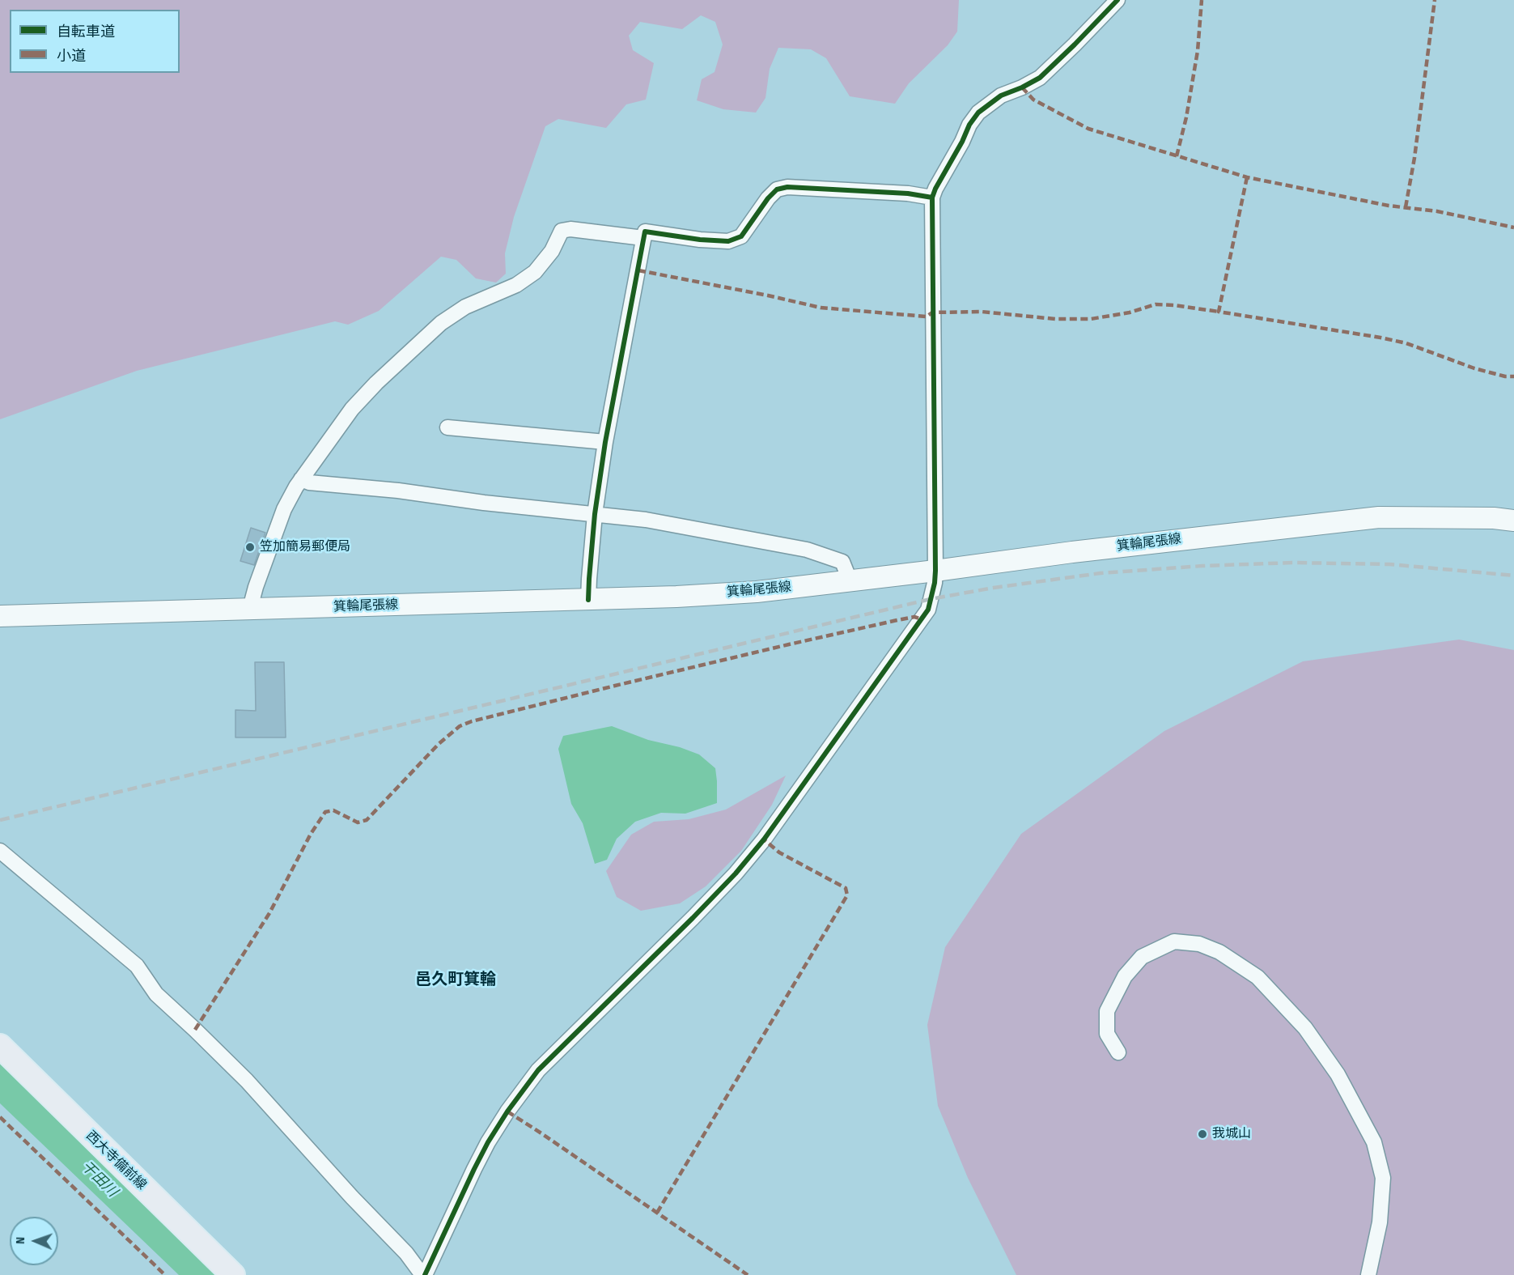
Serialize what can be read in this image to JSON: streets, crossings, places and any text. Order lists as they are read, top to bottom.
{
  "streets": {
    "main road": ["箕輪尾張線", "西大寺備前線"]
  },
  "districts": ["邑久町箕輪"],
  "water": ["干田川"],
  "places": ["笠加簡易郵便局", "我城山"],
  "legend": ["自転車道", "小道"],
  "north": "left"
}
